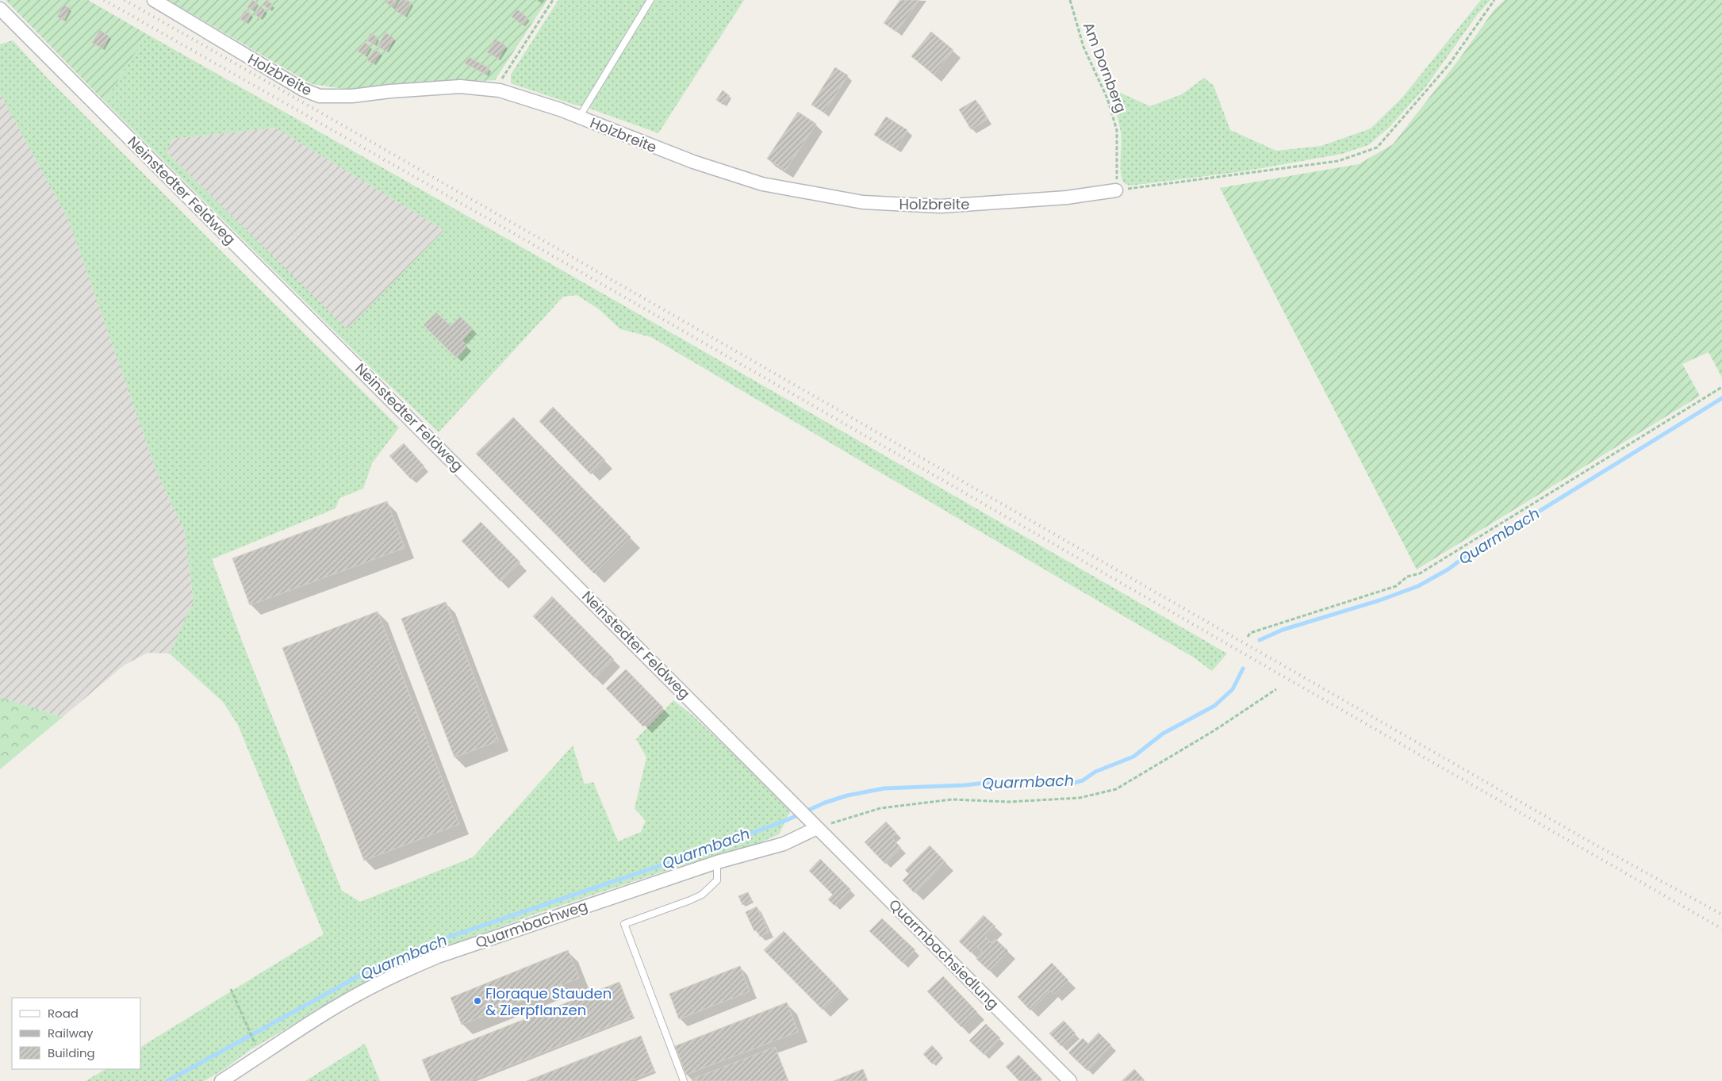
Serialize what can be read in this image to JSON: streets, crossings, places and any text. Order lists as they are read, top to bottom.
{
  "streets": {
    "street": [
      "Holzbreite",
      "Neinstedter Feldweg",
      "Quarmbachweg",
      "Quarmbachsiedlung"
    ],
    "path": ["Am Dornberg"]
  },
  "crossings": [
    ["Am Dornberg", "Holzbreite"],
    ["Neinstedter Feldweg", "Quarmbachweg"],
    ["Neinstedter Feldweg", "Quarmbachsiedlung"],
    ["Quarmbachweg", "Quarmbachsiedlung"]
  ],
  "water": ["Quarmbach"],
  "places": ["Floraque Stauden & Zierpflanzen"],
  "legend": ["Road", "Railway", "Building"]
}
